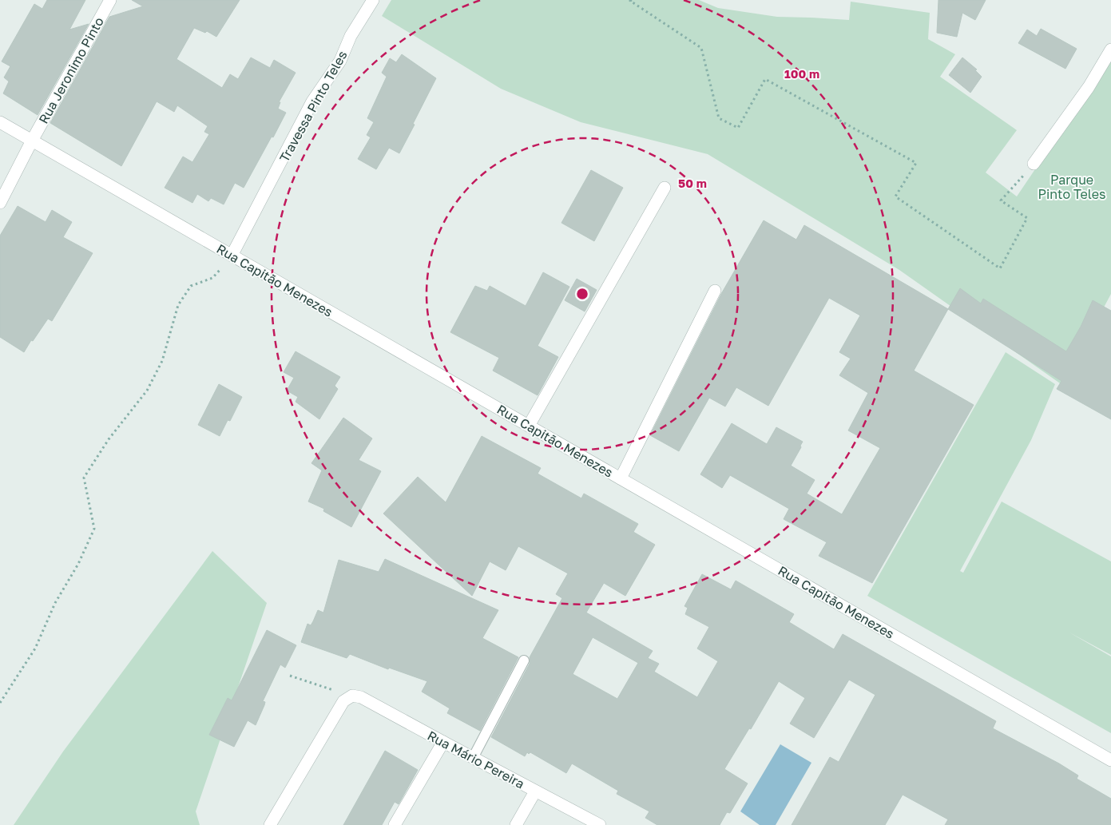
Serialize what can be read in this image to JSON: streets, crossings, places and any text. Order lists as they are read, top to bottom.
{
  "streets": {
    "street": [
      "Rua Jeronimo Pinto",
      "Travessa Pinto Teles",
      "Rua Capitão Menezes",
      "Rua Mário Pereira"
    ]
  },
  "crossings": [
    ["Rua Jeronimo Pinto", "Rua Capitão Menezes"],
    ["Travessa Pinto Teles", "Rua Capitão Menezes"]
  ],
  "parks": ["Parque Pinto Teles"],
  "rings": ["100 m", "50 m"]
}
